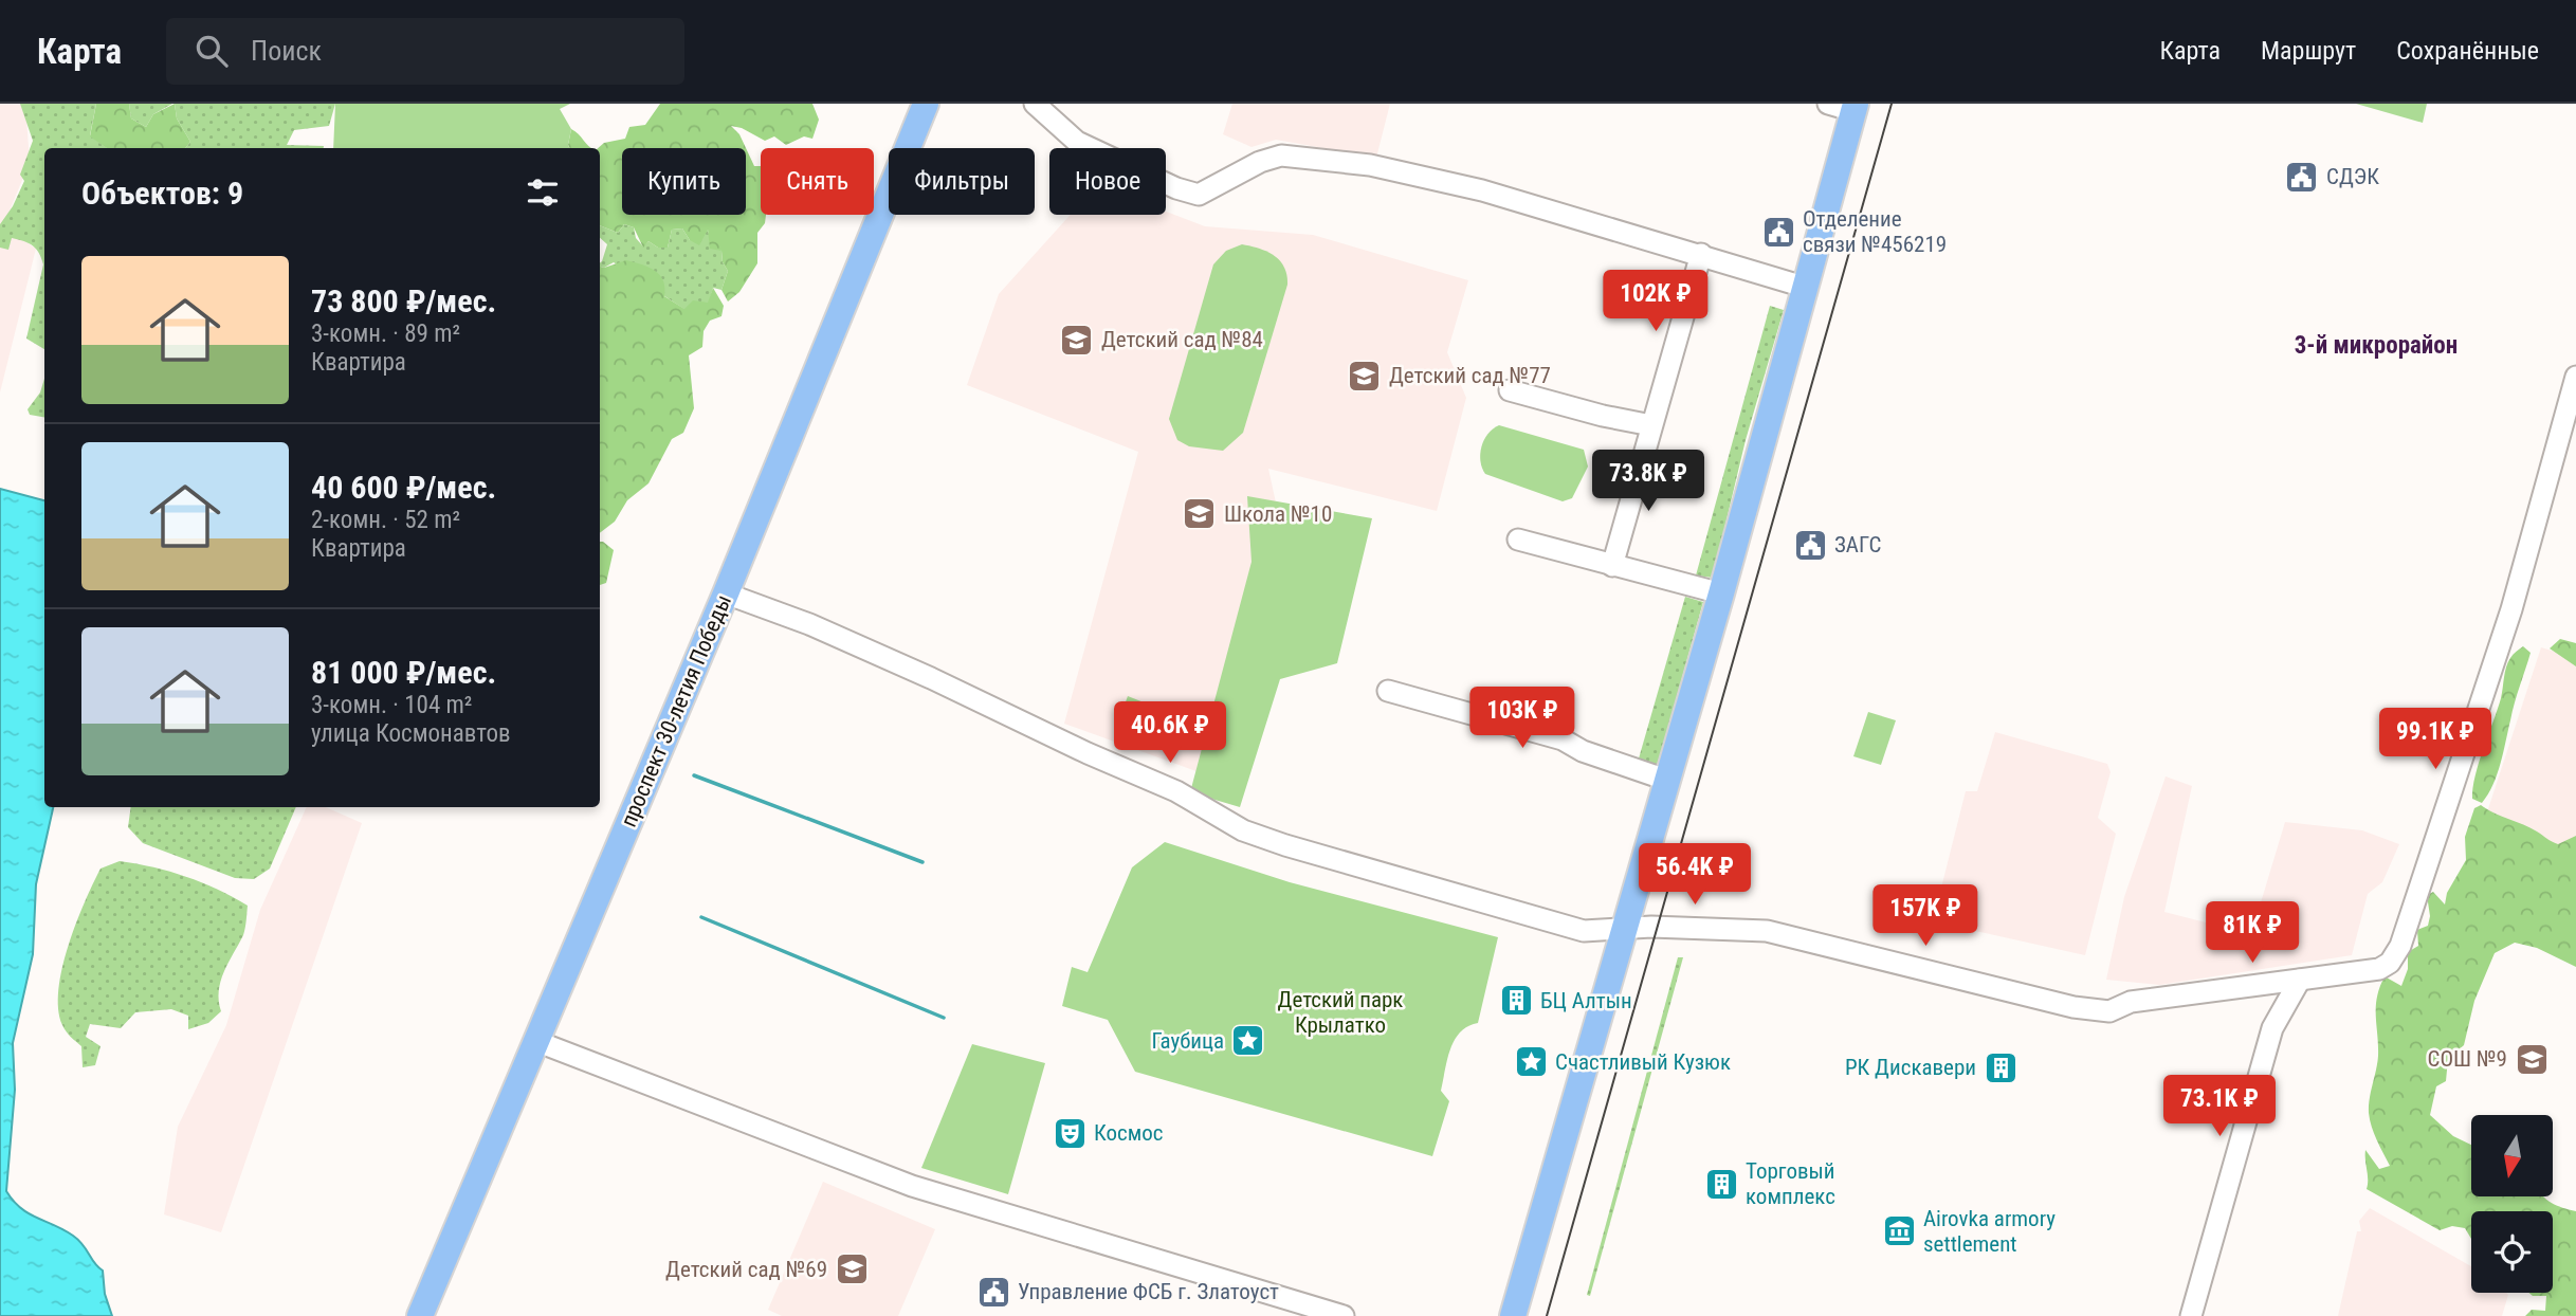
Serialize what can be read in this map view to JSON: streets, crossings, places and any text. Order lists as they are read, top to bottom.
{
  "streets": {
    "main road": ["проспект 30-летия Победы"]
  },
  "districts": ["3-й микрорайон"],
  "parks": ["Детский парк Крылатко"],
  "places": {
    "public building": [
      "СДЭК",
      "Отделение связи №456219",
      "ЗАГС",
      "Управление ФСБ г. Златоуст"
    ],
    "school or university": [
      "Детский сад №84",
      "Детский сад №77",
      "Школа №10",
      "СОШ №9",
      "Детский сад №69"
    ],
    "building": ["БЦ Алтын", "РК Дискавери", "Торговый комплекс"],
    "place": ["Гаубица", "Счастливый Кузюк"],
    "theatre": ["Космос"],
    "museum": ["Airovka armory settlement"]
  },
  "north": "bottom",
  "page": {
    "header": "Карта",
    "search": "Поиск",
    "nav": ["Карта", "Маршрут", "Сохранённые"],
    "chip": [
      "Купить",
      "Снять",
      "Фильтры",
      "Новое"
    ],
    "heading": "Объектов: 9",
    "list": [
      {
        "name": "73 800 ₽/мес.",
        "note": "3-комн. · 89 m² · Квартира"
      },
      {
        "name": "40 600 ₽/мес.",
        "note": "2-комн. · 52 m² · Квартира"
      },
      {
        "name": "81 000 ₽/мес.",
        "note": "3-комн. · 104 m² · улица Космонавтов"
      }
    ],
    "price": [
      "102K ₽",
      "73.8K ₽",
      "103K ₽",
      "40.6K ₽",
      "99.1K ₽",
      "56.4K ₽",
      "157K ₽",
      "81K ₽",
      "73.1K ₽"
    ]
  }
}
